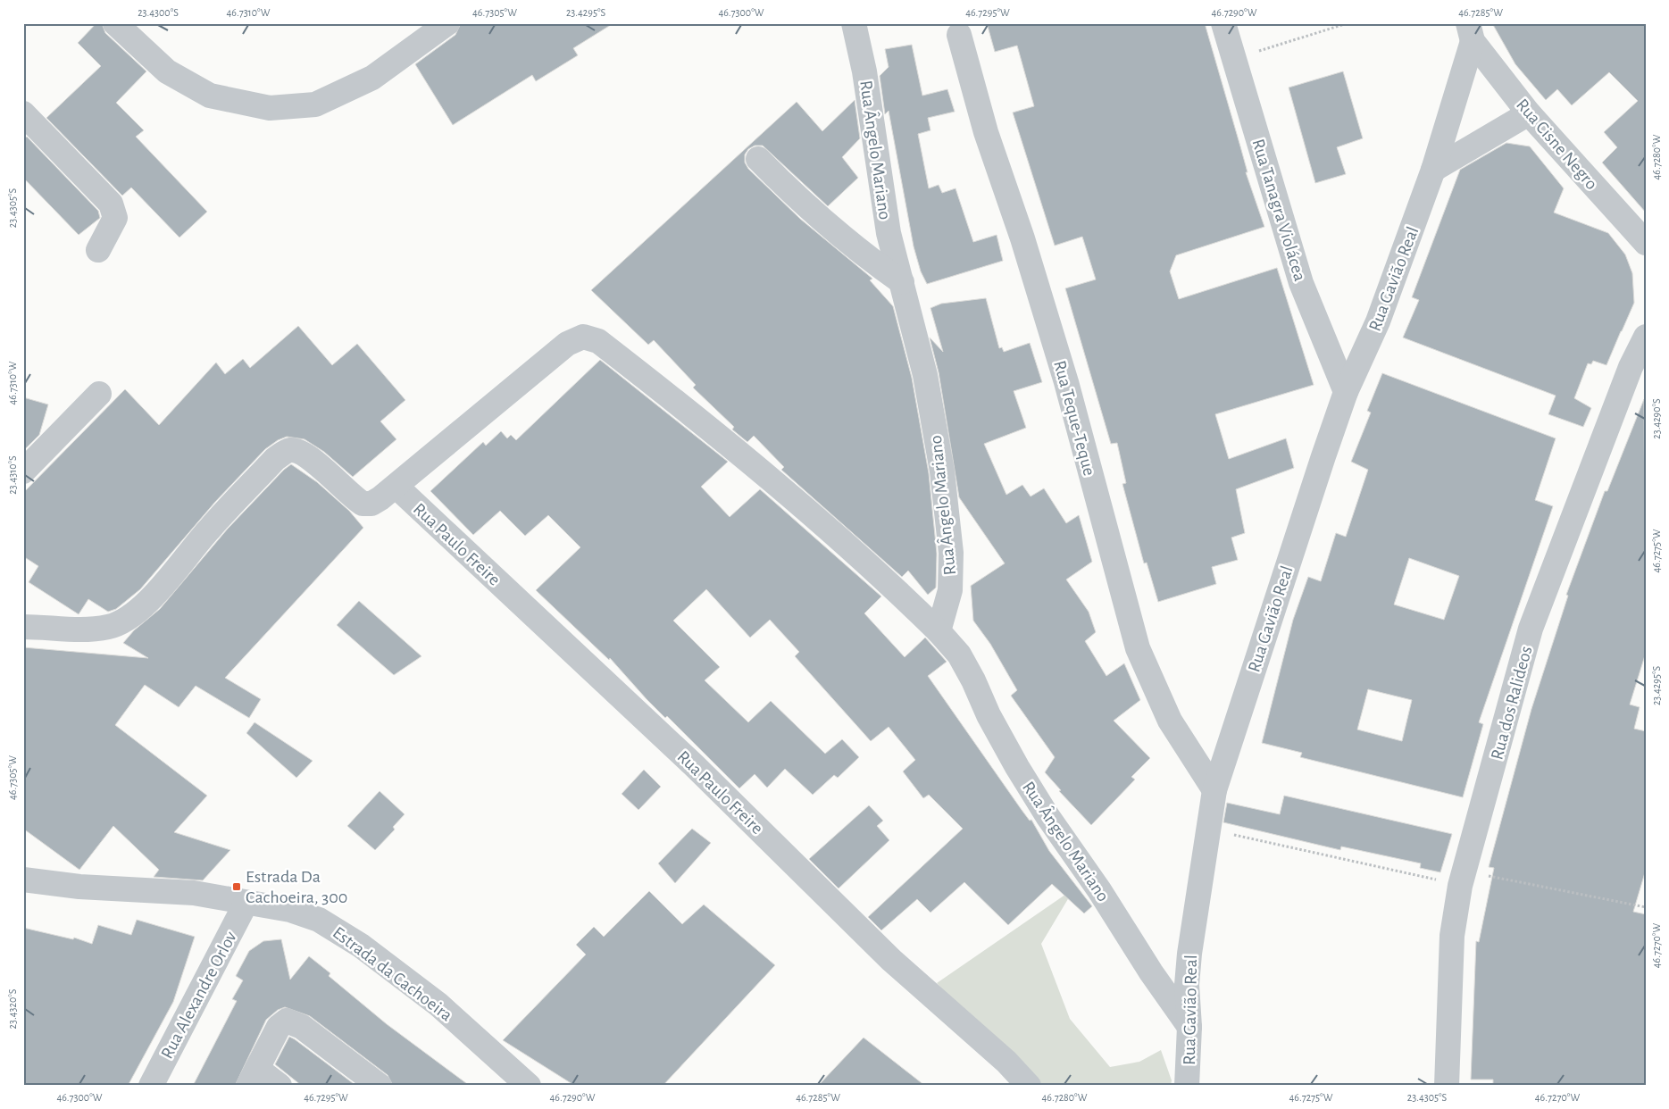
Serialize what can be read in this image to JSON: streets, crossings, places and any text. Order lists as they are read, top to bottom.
{
  "streets": {
    "street": [
      "Rua Cisne Negro",
      "Rua Ângelo Mariano",
      "Rua Tanagra Violácea",
      "Rua Gavião Real",
      "Rua Teque-Teque",
      "Rua Paulo Freire",
      "Rua dos Ralideos",
      "Estrada da Cachoeira",
      "Rua Alexandre Orlov"
    ]
  },
  "crossings": [
    ["Rua Cisne Negro", "Rua Gavião Real"],
    ["Rua Ângelo Mariano", "Rua Gavião Real"],
    ["Rua Ângelo Mariano", "Rua Paulo Freire"],
    ["Rua Tanagra Violácea", "Rua Gavião Real"],
    ["Rua Gavião Real", "Rua Teque-Teque"],
    ["Estrada da Cachoeira", "Rua Alexandre Orlov"]
  ],
  "places": {
    "transit": ["Estrada Da Cachoeira, 300"]
  },
  "coordinates": [
    "23.4300°S",
    "46.7310°W",
    "46.7305°W",
    "23.4295°S",
    "46.7300°W",
    "46.7295°W",
    "46.7290°W",
    "46.7285°W",
    "46.7280°W",
    "23.4305°S",
    "23.4290°S",
    "23.4310°S",
    "46.7275°W",
    "46.7270°W",
    "23.4320°S"
  ]
}
